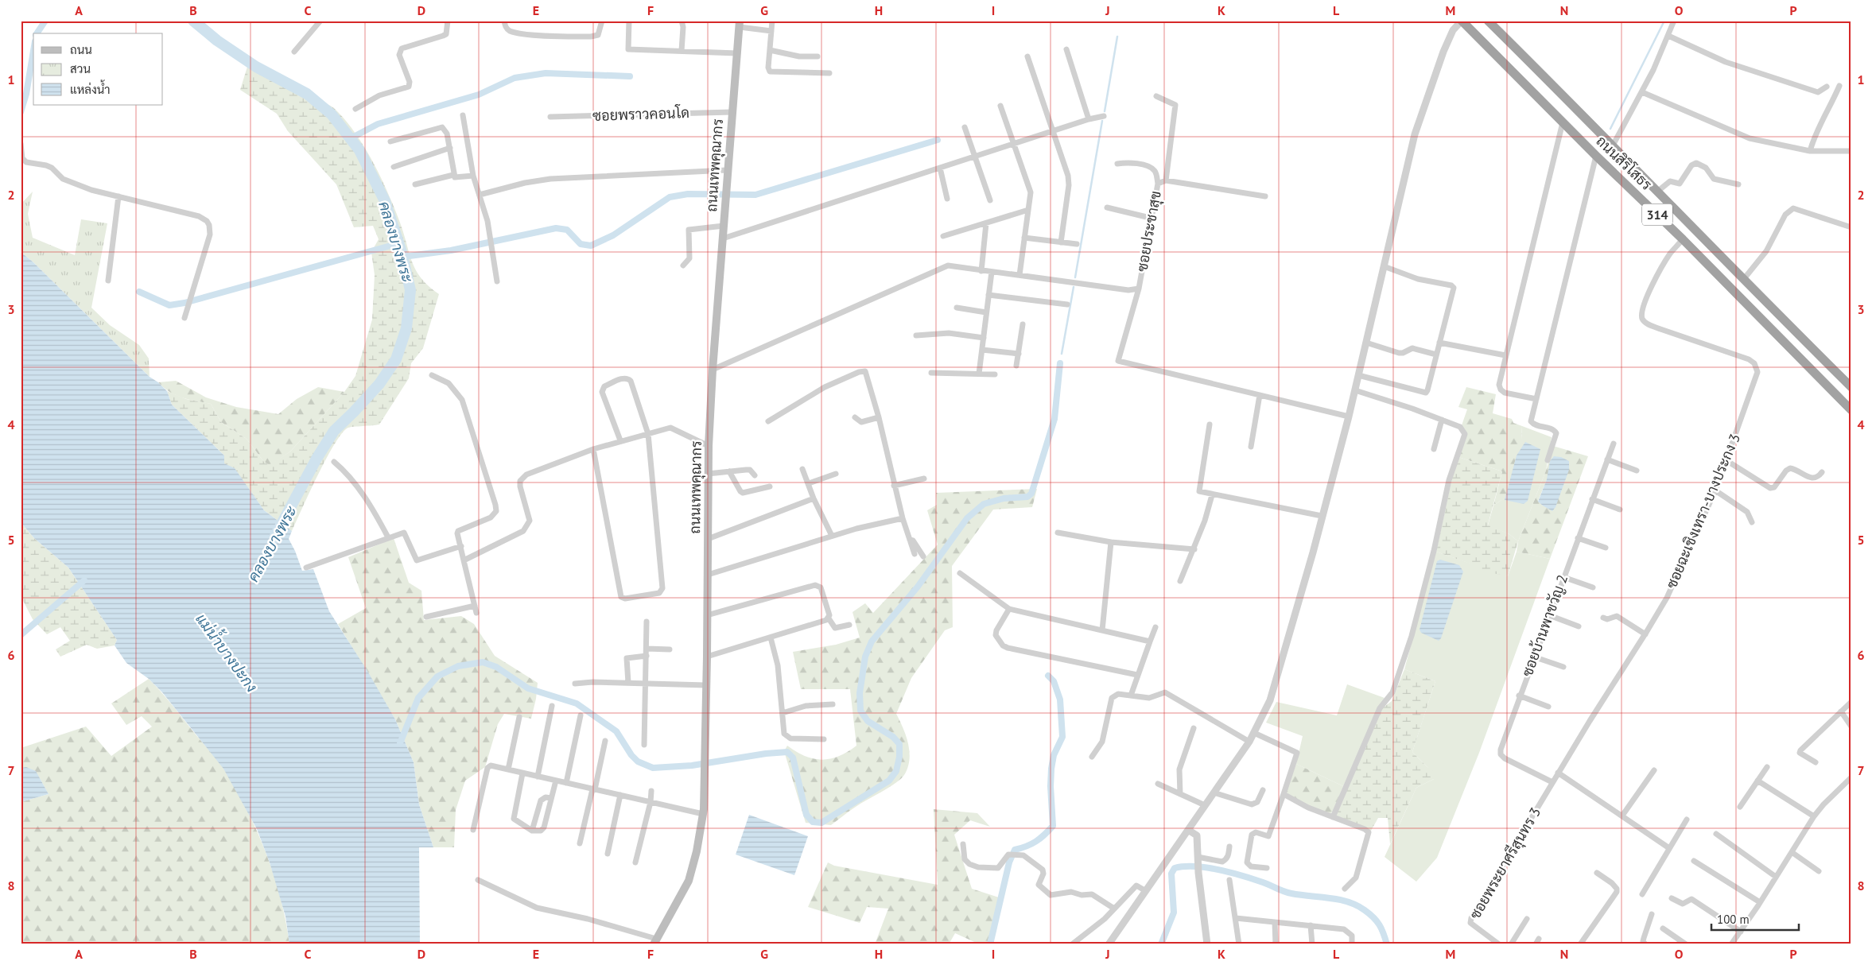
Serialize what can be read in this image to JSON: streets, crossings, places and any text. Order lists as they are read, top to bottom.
{
  "streets": {
    "highway": ["ถนนสิริโสธร", "314"],
    "main road": ["ถนนเทพคุณากร"],
    "street": [
      "ซอยพราวคอนโด",
      "ซอยประชาสุข",
      "ซอยฉะเชิงเทรา-บางประกง 3",
      "ซอยบ้านพาขวัญ 2",
      "ซอยพระยาศรีสุนทร 3"
    ]
  },
  "crossings": [
    ["ซอยพราวคอนโด", "ถนนเทพคุณากร"],
    ["ถนนสิริโสธร", "ซอยฉะเชิงเทรา-บางประกง 3"],
    ["ซอยฉะเชิงเทรา-บางประกง 3", "ซอยพระยาศรีสุนทร 3"],
    ["ซอยบ้านพาขวัญ 2", "ซอยพระยาศรีสุนทร 3"]
  ],
  "water": ["คลองบางพระ", "แม่น้ำบางปะกง"],
  "legend": ["ถนน", "สวน", "แหล่งน้ำ"],
  "scale_bar": "100 m",
  "grid": {
    "columns": [
      "A",
      "B",
      "C",
      "D",
      "E",
      "F",
      "G",
      "H",
      "I",
      "J",
      "K",
      "L",
      "M",
      "N",
      "O",
      "P"
    ],
    "rows": [
      "1",
      "2",
      "3",
      "4",
      "5",
      "6",
      "7",
      "8"
    ]
  }
}
